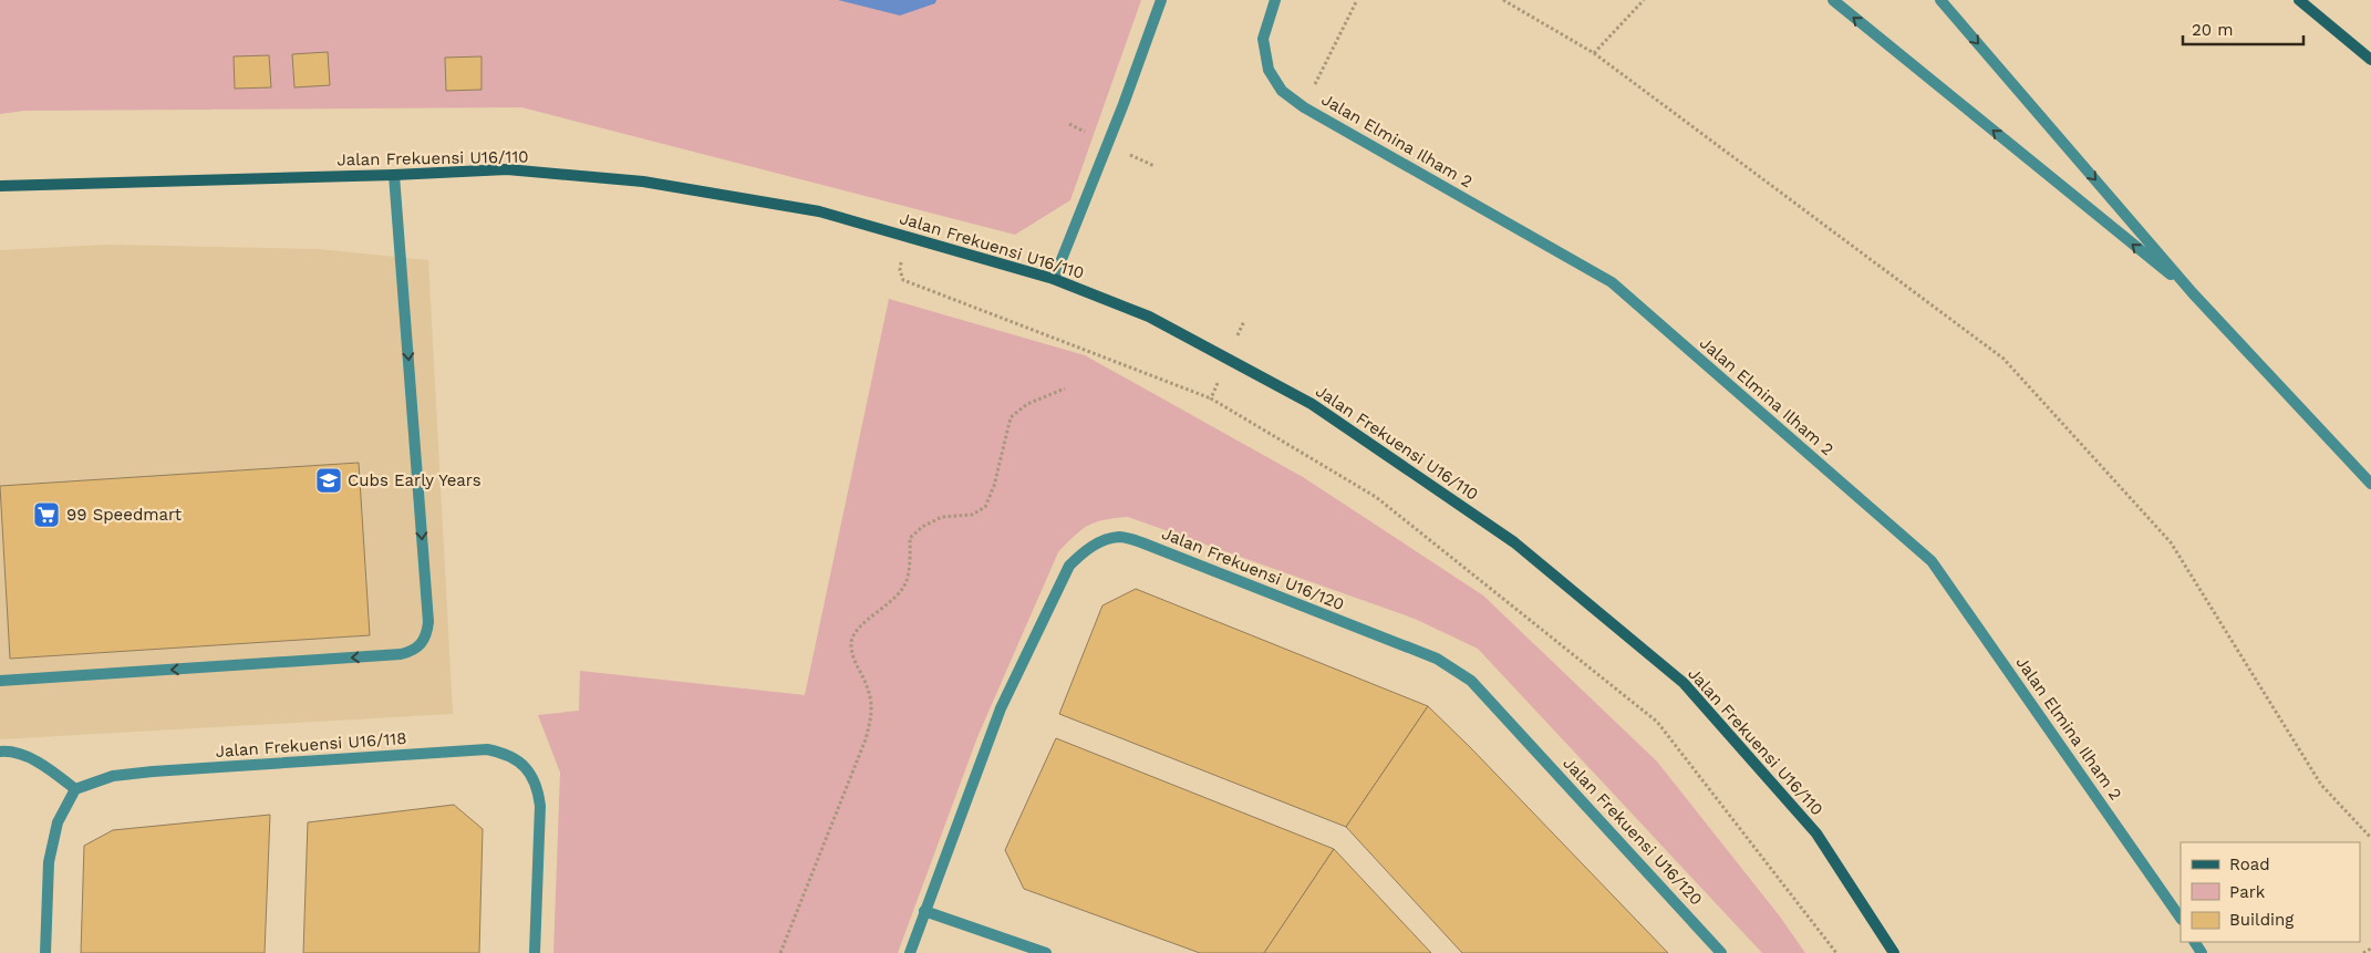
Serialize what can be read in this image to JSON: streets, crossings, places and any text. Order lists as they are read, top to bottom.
{
  "streets": {
    "street": [
      "Jalan Elmina Ilham 2",
      "Jalan Frekuensi U16/110",
      "Jalan Frekuensi U16/120",
      "Jalan Frekuensi U16/118"
    ]
  },
  "places": {
    "school or university": ["Cubs Early Years"],
    "supermarket": ["99 Speedmart"]
  },
  "legend": ["Road", "Park", "Building"],
  "scale_bar": "20 m"
}
